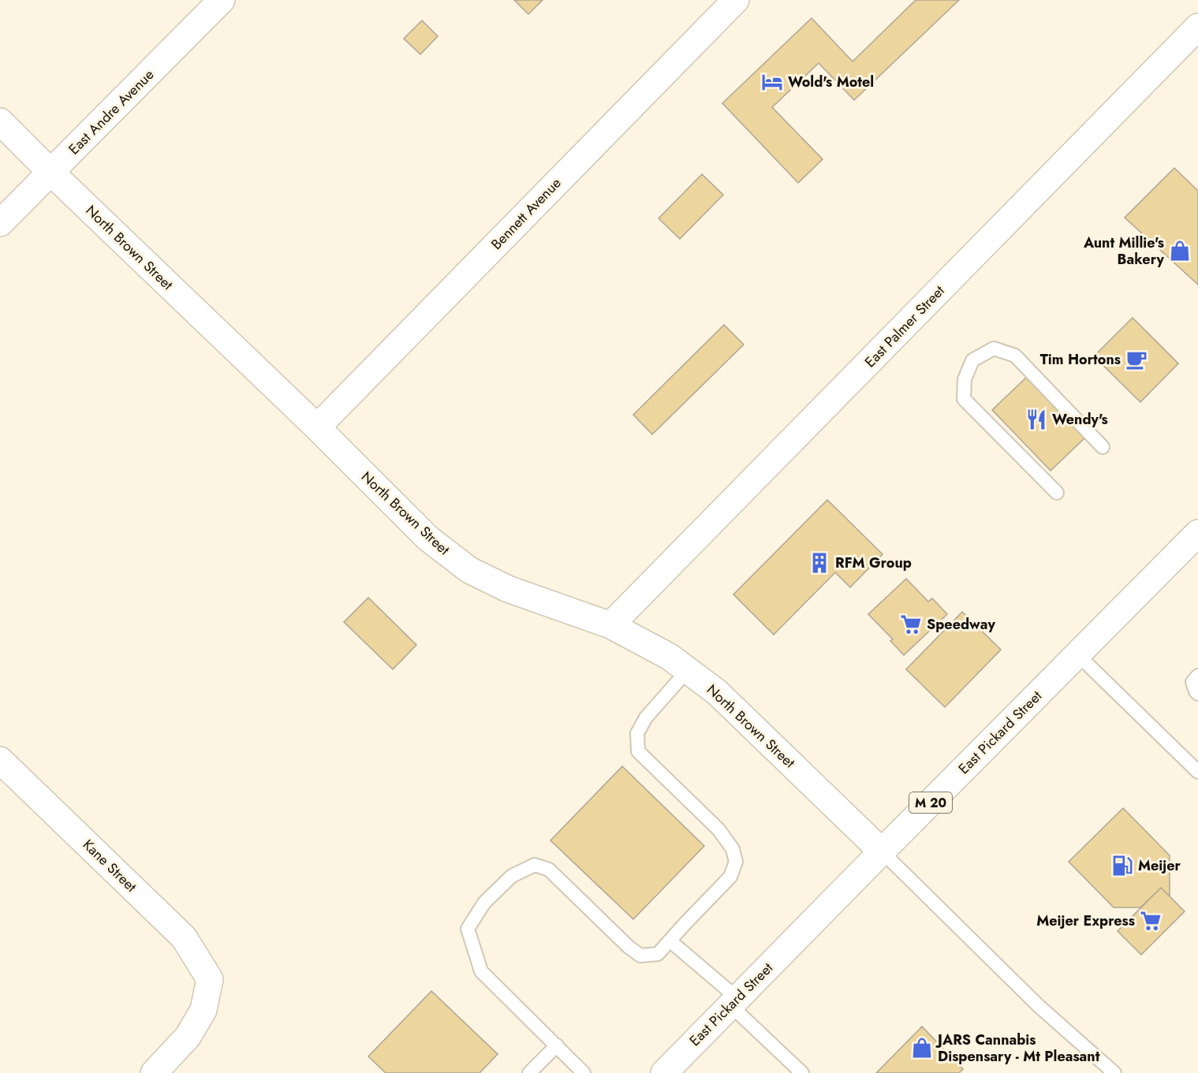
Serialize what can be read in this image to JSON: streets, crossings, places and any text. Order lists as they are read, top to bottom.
{
  "streets": {
    "street": [
      "East Andre Avenue",
      "Bennett Avenue",
      "North Brown Street",
      "East Palmer Street",
      "East Pickard Street",
      "M 20",
      "Kane Street"
    ]
  },
  "crossings": [
    ["East Andre Avenue", "North Brown Street"],
    ["Bennett Avenue", "North Brown Street"],
    ["North Brown Street", "East Palmer Street"],
    ["North Brown Street", "East Pickard Street"]
  ],
  "places": {
    "hotel": ["Wold's Motel"],
    "shop": ["Aunt Millie's Bakery", "JARS Cannabis Dispensary - Mt Pleasant"],
    "cafe": ["Tim Hortons"],
    "restaurant": ["Wendy's"],
    "building": ["RFM Group"],
    "supermarket": ["Speedway", "Meijer Express"],
    "fuel station": ["Meijer"]
  }
}
